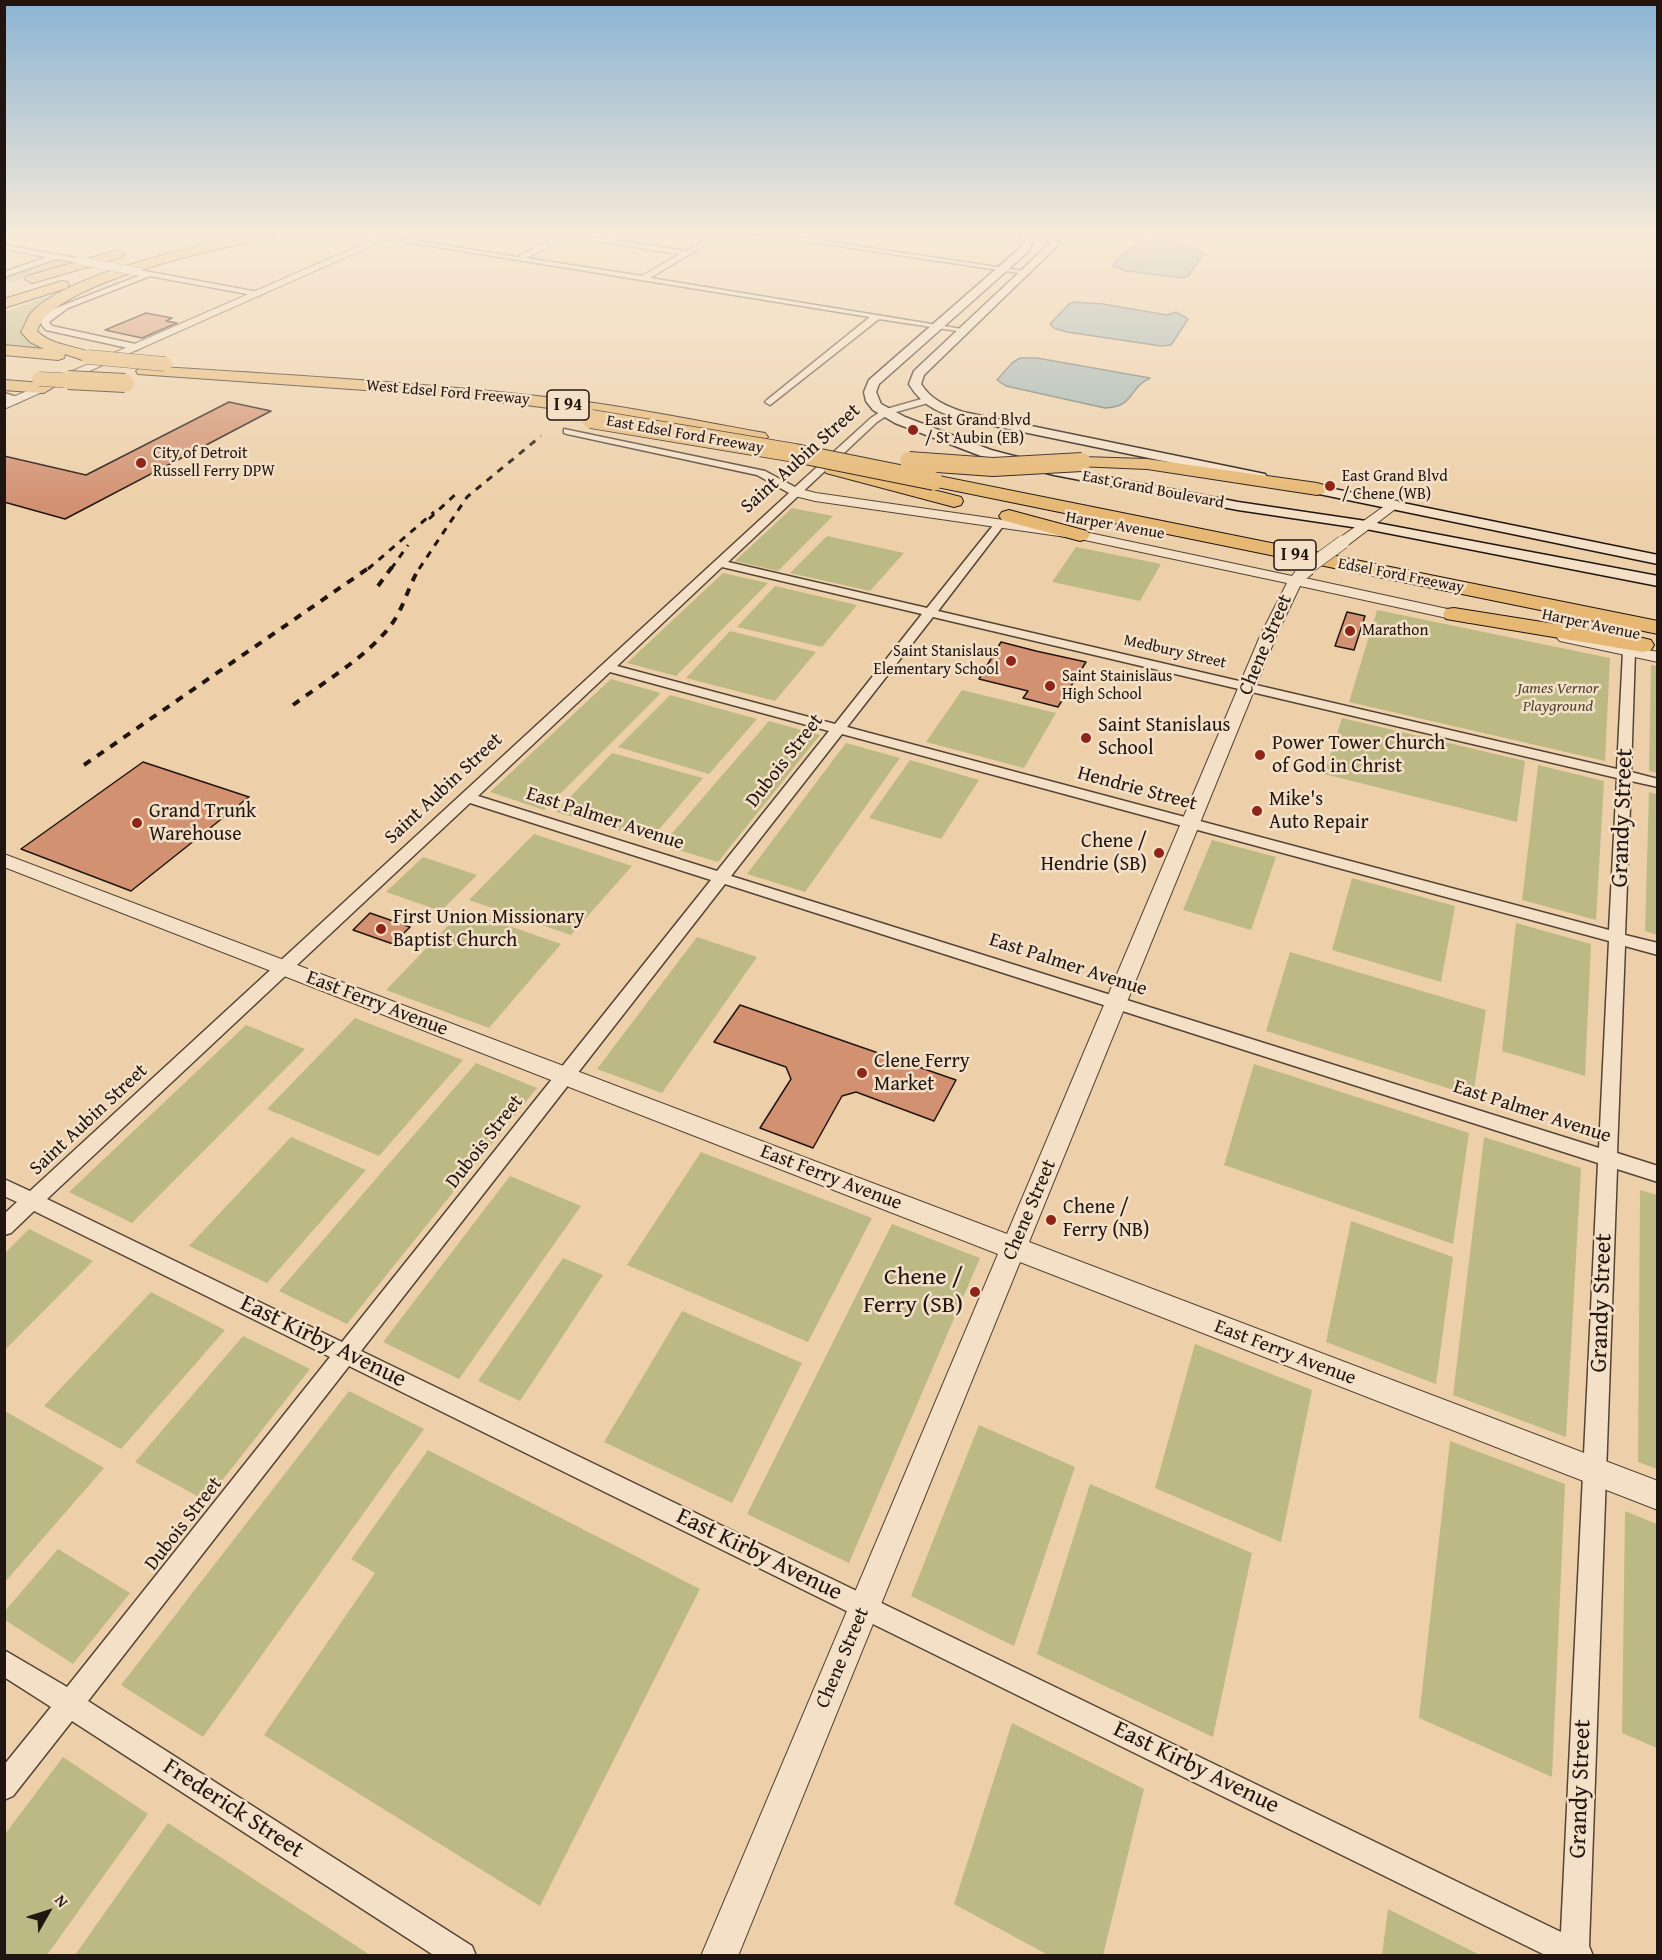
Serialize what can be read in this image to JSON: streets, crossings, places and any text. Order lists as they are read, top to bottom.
{
  "streets": {
    "highway": [
      "West Edsel Ford Freeway",
      "I 94",
      "East Edsel Ford Freeway",
      "Edsel Ford Freeway"
    ],
    "main road": ["East Grand Boulevard"],
    "street": [
      "Saint Aubin Street",
      "Harper Avenue",
      "Chene Street",
      "Medbury Street",
      "Dubois Street",
      "Hendrie Street",
      "Grandy Street",
      "East Palmer Avenue",
      "East Ferry Avenue",
      "East Kirby Avenue",
      "Frederick Street"
    ]
  },
  "crossings": [
    ["West Edsel Ford Freeway", "East Edsel Ford Freeway"],
    ["West Edsel Ford Freeway", "Edsel Ford Freeway"],
    ["East Edsel Ford Freeway", "Edsel Ford Freeway"],
    ["Saint Aubin Street", "East Grand Boulevard"],
    ["Saint Aubin Street", "Harper Avenue"],
    ["Saint Aubin Street", "Medbury Street"],
    ["Saint Aubin Street", "Hendrie Street"],
    ["Saint Aubin Street", "East Palmer Avenue"],
    ["Saint Aubin Street", "East Ferry Avenue"],
    ["Saint Aubin Street", "East Kirby Avenue"],
    ["East Grand Boulevard", "Chene Street"],
    ["Harper Avenue", "Chene Street"],
    ["Harper Avenue", "Dubois Street"],
    ["Harper Avenue", "Grandy Street"],
    ["Chene Street", "Medbury Street"],
    ["Chene Street", "Hendrie Street"],
    ["Chene Street", "East Palmer Avenue"],
    ["Chene Street", "East Ferry Avenue"],
    ["Chene Street", "East Kirby Avenue"],
    ["Medbury Street", "Dubois Street"],
    ["Medbury Street", "Grandy Street"],
    ["Dubois Street", "Hendrie Street"],
    ["Dubois Street", "East Palmer Avenue"],
    ["Dubois Street", "East Ferry Avenue"],
    ["Dubois Street", "East Kirby Avenue"],
    ["Dubois Street", "Frederick Street"],
    ["Hendrie Street", "Grandy Street"],
    ["Grandy Street", "East Palmer Avenue"],
    ["Grandy Street", "East Ferry Avenue"],
    ["Grandy Street", "East Kirby Avenue"]
  ],
  "parks": ["James Vernor Playground"],
  "places": [
    "East Grand Blvd / St Aubin (EB)",
    "City of Detroit Russell Ferry DPW",
    "East Grand Blvd / Chene (WB)",
    "Marathon",
    "Saint Stanislaus Elementary School",
    "Saint Stainislaus High School",
    "Saint Stanislaus School",
    "Power Tower Church of God in Christ",
    "Mike's Auto Repair",
    "Grand Trunk Warehouse",
    "Chene / Hendrie (SB)",
    "First Union Missionary Baptist Church",
    "Clene Ferry Market",
    "Chene / Ferry (NB)",
    "Chene / Ferry (SB)"
  ],
  "north": "top right"
}
